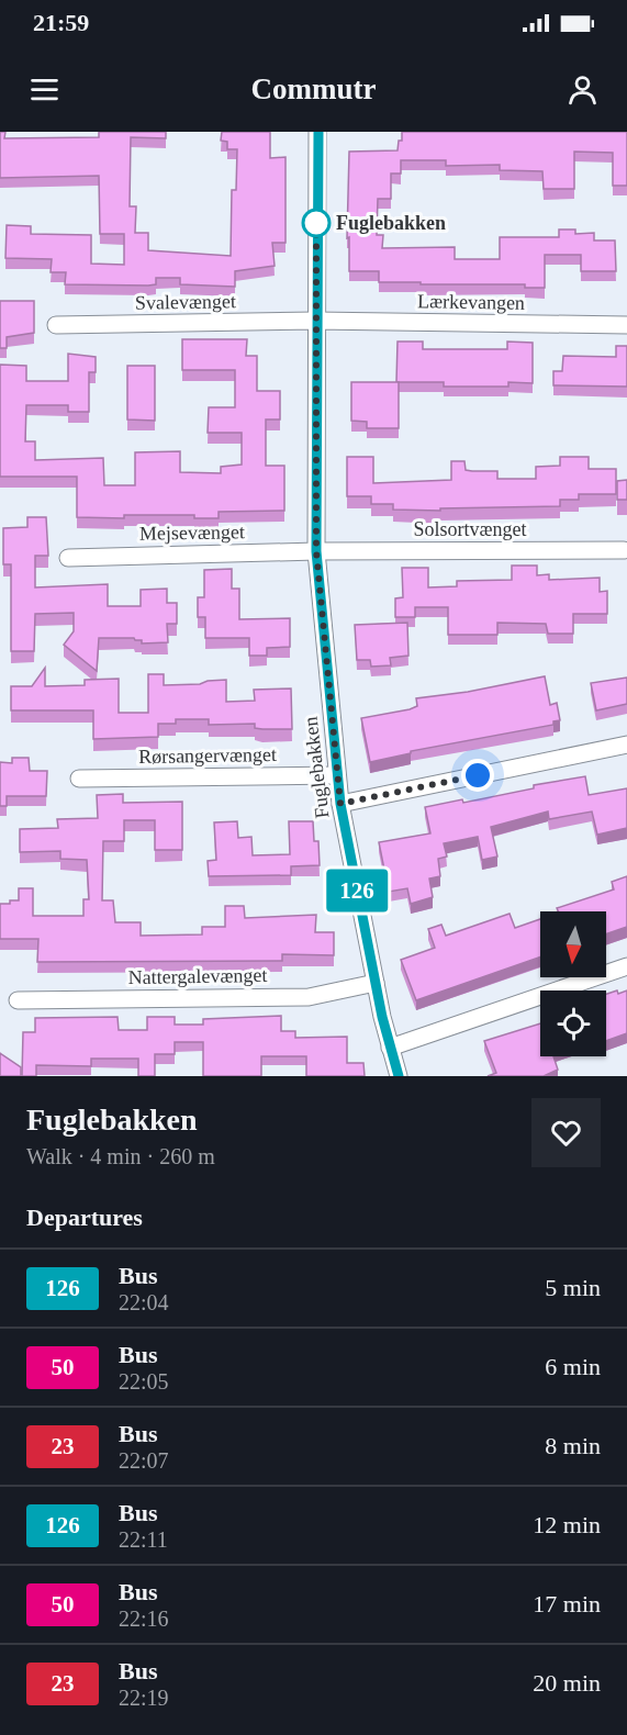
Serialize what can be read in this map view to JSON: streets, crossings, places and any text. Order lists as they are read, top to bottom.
{
  "streets": {
    "street": [
      "Svalevænget",
      "Lærkevangen",
      "Solsortvænget",
      "Mejsevænget",
      "Rørsangervænget",
      "Fuglebakken",
      "Nattergalevænget"
    ]
  },
  "crossings": [
    ["Svalevænget", "Lærkevangen"],
    ["Svalevænget", "Fuglebakken"],
    ["Lærkevangen", "Fuglebakken"],
    ["Solsortvænget", "Mejsevænget"],
    ["Solsortvænget", "Fuglebakken"],
    ["Mejsevænget", "Fuglebakken"],
    ["Rørsangervænget", "Fuglebakken"],
    ["Fuglebakken", "Nattergalevænget"]
  ],
  "places": ["Fuglebakken"],
  "lines": ["bus line 126"],
  "north": "bottom",
  "page": {
    "status": "21:59",
    "header": "Commutr",
    "on_map": "126",
    "heading": [
      ["Fuglebakken", "Walk · 4 min · 260 m"],
      "Departures"
    ],
    "list": [
      {
        "mark": "126",
        "name": "Bus",
        "note": "22:04",
        "value": "5 min"
      },
      {
        "mark": "50",
        "name": "Bus",
        "note": "22:05",
        "value": "6 min"
      },
      {
        "mark": "23",
        "name": "Bus",
        "note": "22:07",
        "value": "8 min"
      },
      {
        "mark": "126",
        "name": "Bus",
        "note": "22:11",
        "value": "12 min"
      },
      {
        "mark": "50",
        "name": "Bus",
        "note": "22:16",
        "value": "17 min"
      },
      {
        "mark": "23",
        "name": "Bus",
        "note": "22:19",
        "value": "20 min"
      }
    ]
  }
}
